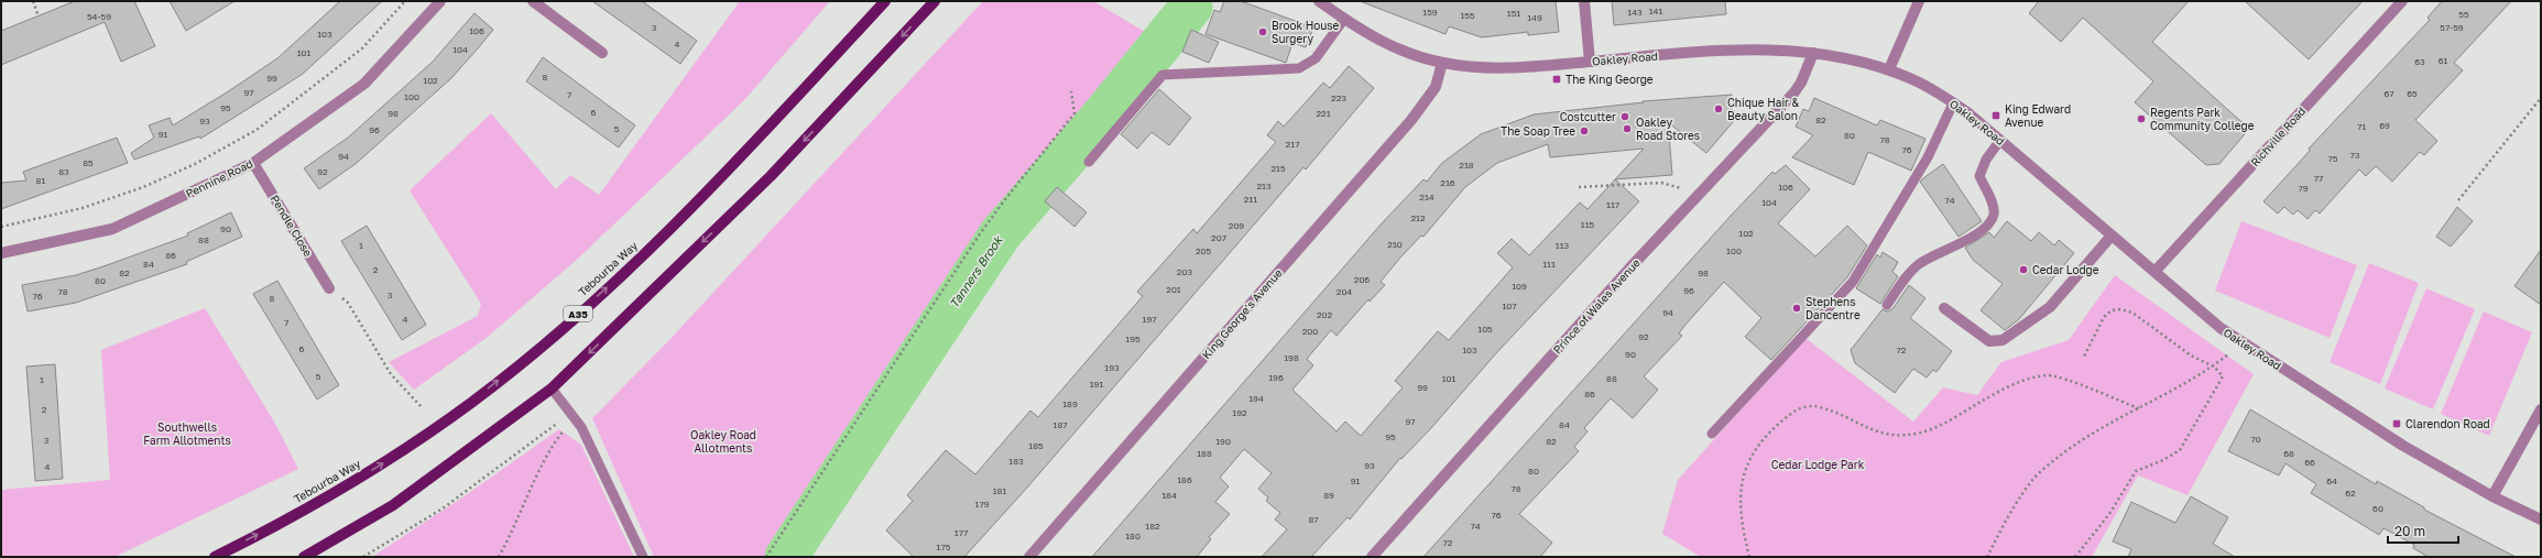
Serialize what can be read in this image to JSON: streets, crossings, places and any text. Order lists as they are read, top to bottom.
{
  "streets": {
    "main road": ["Tebourba Way", "A35"],
    "street": [
      "Oakley Road",
      "Richville Road",
      "Pennine Road",
      "Pendle Close",
      "Prince of Wales Avenue",
      "King George's Avenue"
    ]
  },
  "crossings": [
    ["Oakley Road", "Richville Road"],
    ["Oakley Road", "Prince of Wales Avenue"],
    ["Oakley Road", "King George's Avenue"],
    ["Pennine Road", "Pendle Close"]
  ],
  "water": ["Tanners Brook"],
  "parks": ["Southwells Farm Allotments", "Oakley Road Allotments", "Cedar Lodge Park"],
  "places": {
    "other": [
      "Brook House Surgery",
      "Chique Hair & Beauty Salon",
      "Costcutter",
      "Regents Park Community College",
      "Oakley Road Stores",
      "The Soap Tree",
      "Cedar Lodge",
      "Stephens Dancentre"
    ],
    "transit": ["The King George", "King Edward Avenue", "Clarendon Road"]
  },
  "house_numbers": [
    "141",
    "159",
    "143",
    "151",
    "55",
    "155",
    "54-59",
    "149",
    "3",
    "57-59",
    "106",
    "103",
    "4",
    "104",
    "101",
    "61",
    "63",
    "8",
    "99",
    "102",
    "97",
    "67",
    "65",
    "7",
    "100",
    "223",
    "95",
    "6",
    "98",
    "221",
    "82",
    "93",
    "69",
    "71",
    "5",
    "96",
    "91",
    "80",
    "78",
    "217",
    "76",
    "73",
    "94",
    "75",
    "85",
    "218",
    "215",
    "83",
    "92",
    "77",
    "81",
    "216",
    "213",
    "106",
    "79",
    "214",
    "211",
    "74",
    "104",
    "117",
    "212",
    "115",
    "209",
    "90",
    "102",
    "207",
    "88",
    "210",
    "1",
    "113",
    "205",
    "100",
    "86",
    "84",
    "111",
    "2",
    "203",
    "82",
    "98",
    "206",
    "80",
    "109",
    "201",
    "96",
    "78",
    "204",
    "3",
    "76",
    "8",
    "107",
    "94",
    "202",
    "4",
    "197",
    "7",
    "105",
    "200",
    "92",
    "195",
    "6",
    "103",
    "72",
    "90",
    "198",
    "193",
    "5",
    "196",
    "101",
    "88",
    "1",
    "191",
    "99",
    "86",
    "194",
    "189",
    "2",
    "192",
    "97",
    "187",
    "84",
    "95",
    "70",
    "3",
    "190",
    "82",
    "185",
    "188",
    "68",
    "183",
    "66",
    "93",
    "4",
    "80",
    "186",
    "91",
    "64",
    "78",
    "181",
    "62",
    "184",
    "89",
    "179",
    "60",
    "76",
    "87",
    "182",
    "74",
    "177",
    "180",
    "72",
    "175"
  ],
  "scale_bar": "20 m"
}
